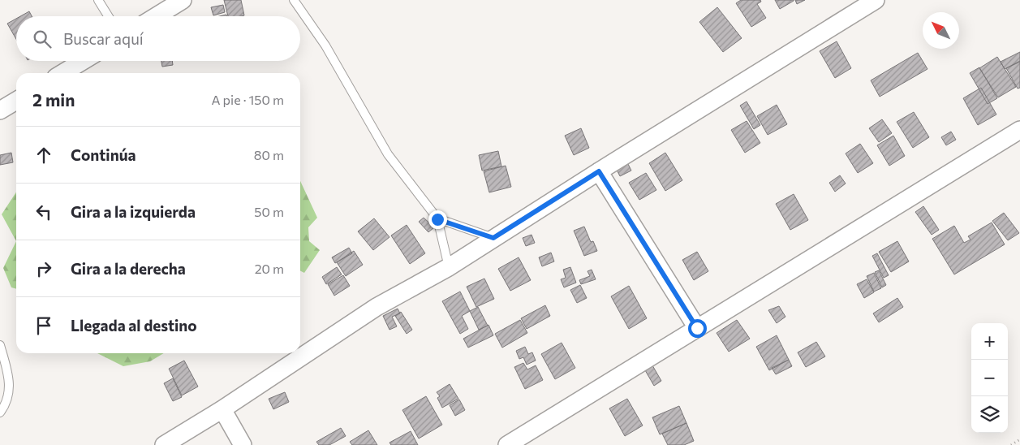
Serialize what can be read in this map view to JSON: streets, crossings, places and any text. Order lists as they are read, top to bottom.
{
  "north": "top left",
  "page": {
    "search": "Buscar aquí",
    "heading": ["2 min", "A pie · 150 m"],
    "list": [
      ["Continúa", "80 m"],
      ["Gira a la izquierda", "50 m"],
      ["Gira a la derecha", "20 m"],
      "Llegada al destino"
    ],
    "map_buttons": ["+", "−"]
  }
}
